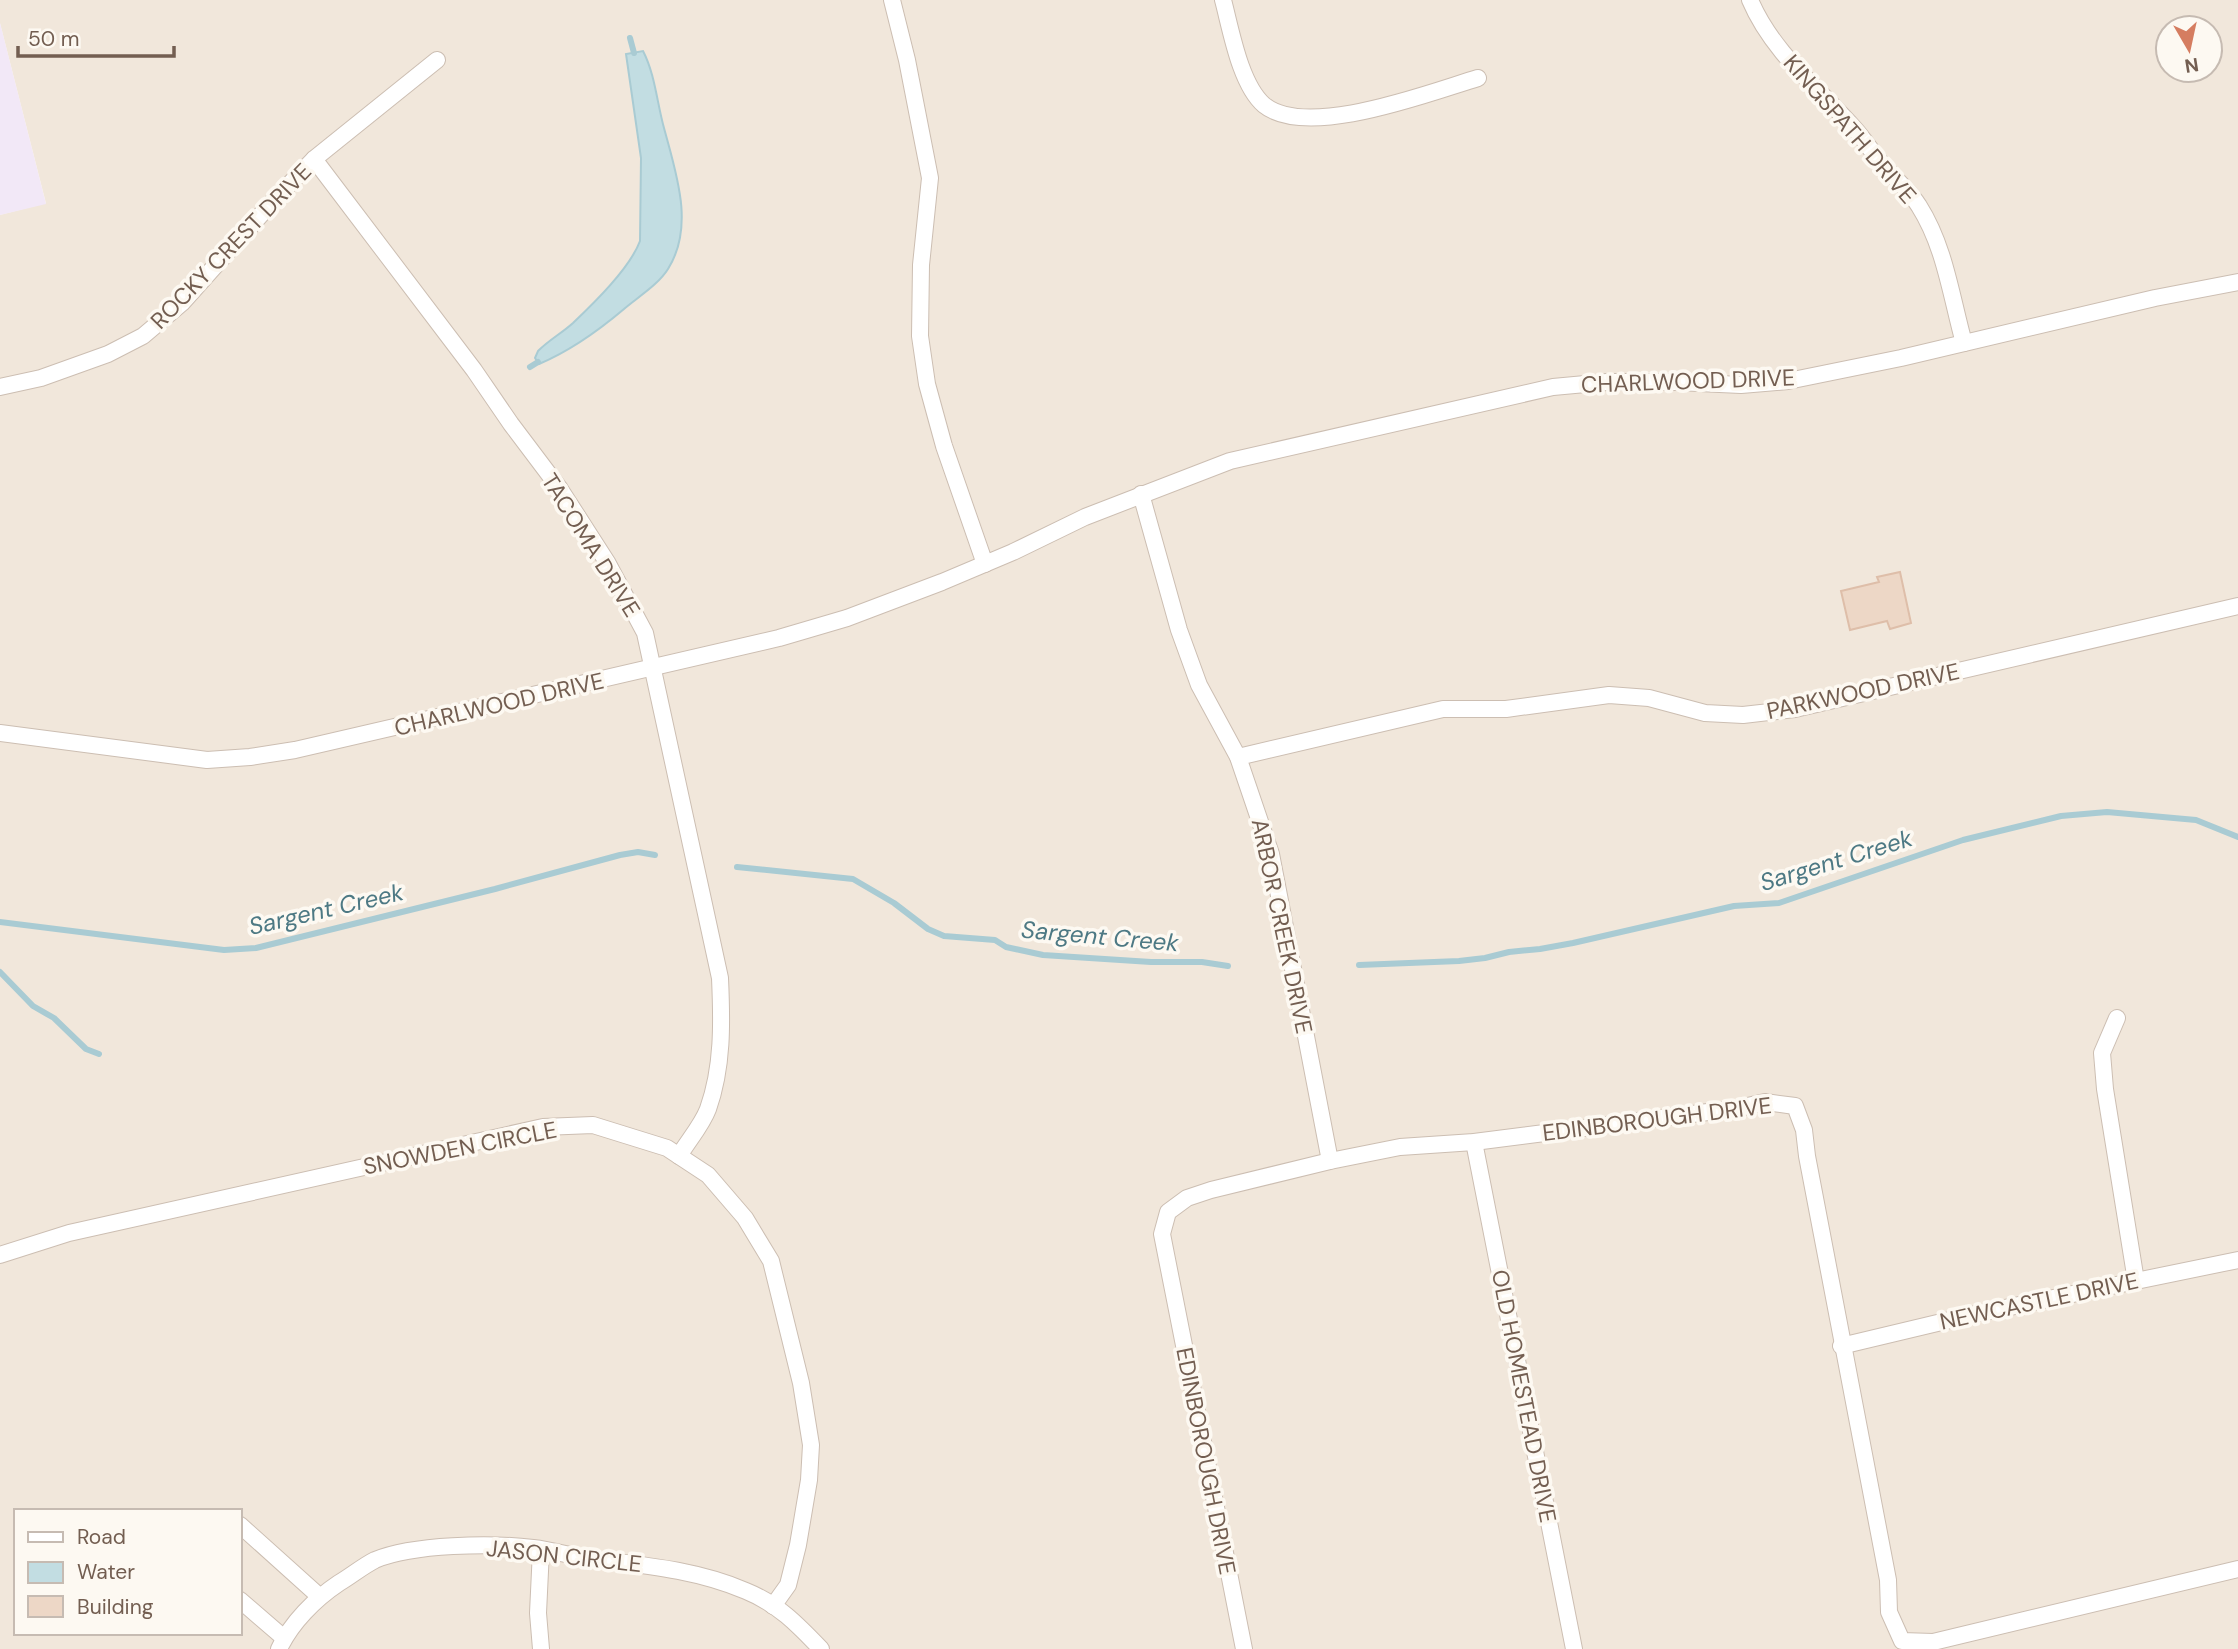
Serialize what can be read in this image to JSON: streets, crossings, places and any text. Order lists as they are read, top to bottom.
{
  "streets": {
    "street": [
      "KINGSPATH DRIVE",
      "ROCKY CREST DRIVE",
      "CHARLWOOD DRIVE",
      "TACOMA DRIVE",
      "PARKWOOD DRIVE",
      "ARBOR CREEK DRIVE",
      "EDINBOROUGH DRIVE",
      "SNOWDEN CIRCLE",
      "NEWCASTLE DRIVE",
      "OLD HOMESTEAD DRIVE",
      "JASON CIRCLE"
    ]
  },
  "crossings": [
    ["KINGSPATH DRIVE", "CHARLWOOD DRIVE"],
    ["ROCKY CREST DRIVE", "TACOMA DRIVE"],
    ["CHARLWOOD DRIVE", "TACOMA DRIVE"],
    ["CHARLWOOD DRIVE", "ARBOR CREEK DRIVE"],
    ["TACOMA DRIVE", "SNOWDEN CIRCLE"],
    ["PARKWOOD DRIVE", "ARBOR CREEK DRIVE"],
    ["ARBOR CREEK DRIVE", "EDINBOROUGH DRIVE"],
    ["EDINBOROUGH DRIVE", "NEWCASTLE DRIVE"],
    ["EDINBOROUGH DRIVE", "OLD HOMESTEAD DRIVE"],
    ["SNOWDEN CIRCLE", "JASON CIRCLE"]
  ],
  "water": ["Sargent Creek"],
  "legend": ["Road", "Water", "Building"],
  "scale_bar": "50 m",
  "north": "bottom"
}
